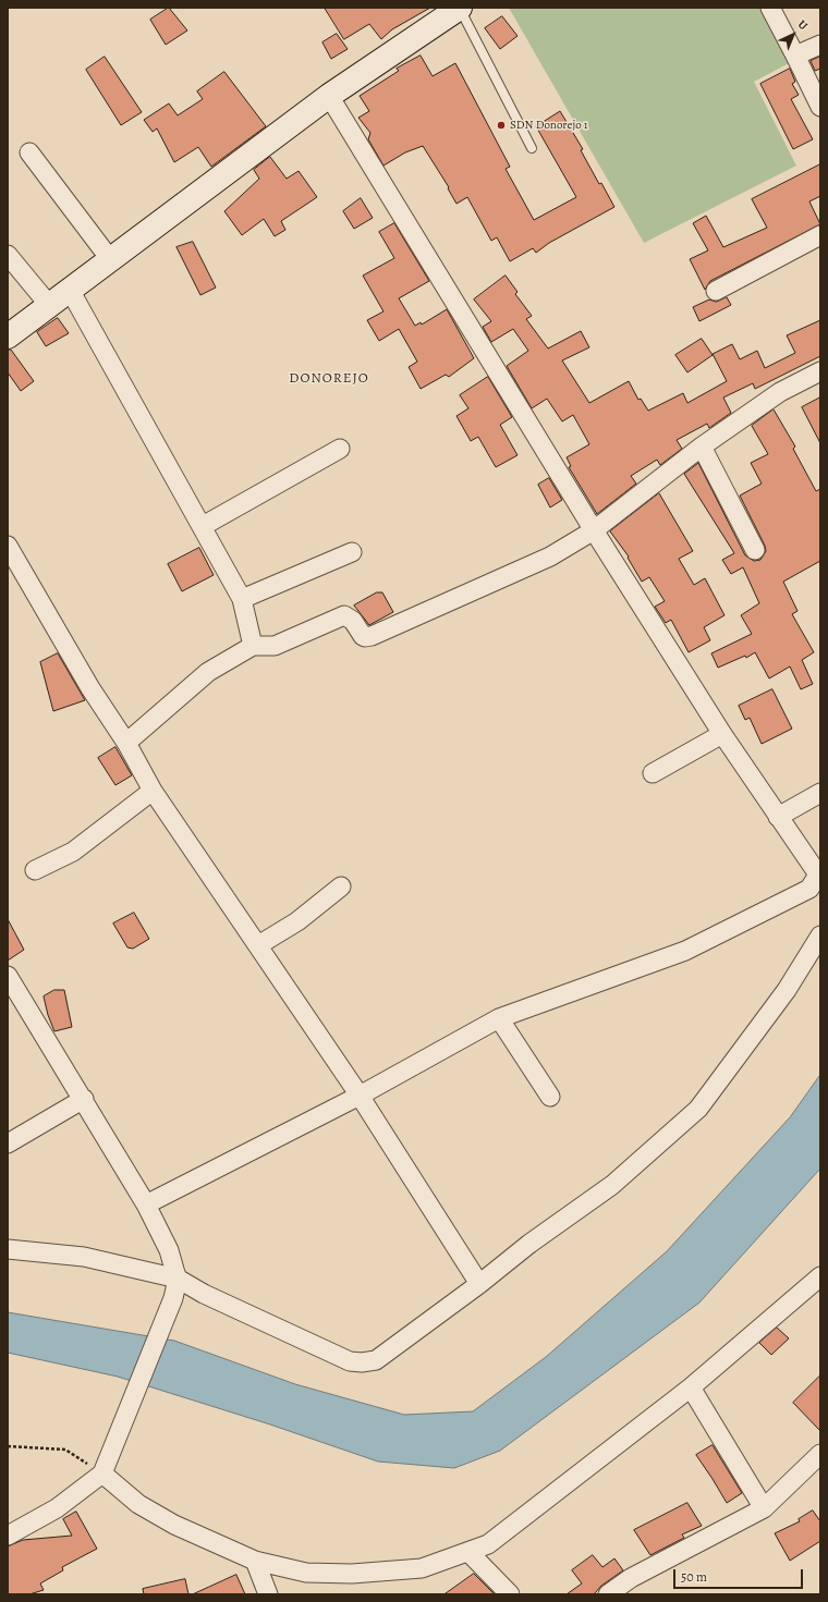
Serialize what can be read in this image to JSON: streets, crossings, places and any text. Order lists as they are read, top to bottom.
{
  "districts": ["DONOREJO"],
  "places": ["SDN Donorejo 1"],
  "scale_bar": "50 m",
  "north": "top right"
}
